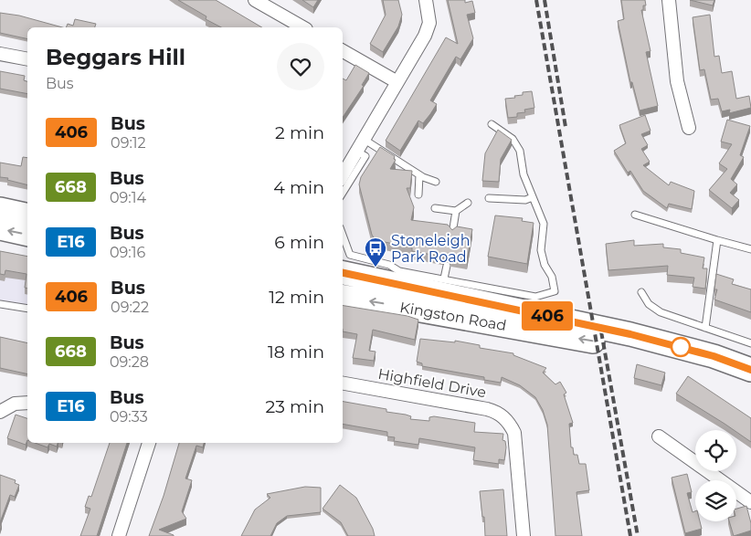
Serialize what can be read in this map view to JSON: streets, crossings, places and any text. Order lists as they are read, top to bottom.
{
  "streets": {
    "highway": ["Kingston Road"],
    "street": ["Highfield Drive"]
  },
  "places": {
    "bus stop": ["Stoneleigh Park Road"]
  },
  "lines": ["bus line 406"],
  "page": {
    "on_map": "406",
    "heading": ["Beggars Hill", "Bus"],
    "list": [
      {
        "mark": "406",
        "name": "Bus",
        "note": "09:12",
        "value": "2 min"
      },
      {
        "mark": "668",
        "name": "Bus",
        "note": "09:14",
        "value": "4 min"
      },
      {
        "mark": "E16",
        "name": "Bus",
        "note": "09:16",
        "value": "6 min"
      },
      {
        "mark": "406",
        "name": "Bus",
        "note": "09:22",
        "value": "12 min"
      },
      {
        "mark": "668",
        "name": "Bus",
        "note": "09:28",
        "value": "18 min"
      },
      {
        "mark": "E16",
        "name": "Bus",
        "note": "09:33",
        "value": "23 min"
      }
    ]
  }
}
